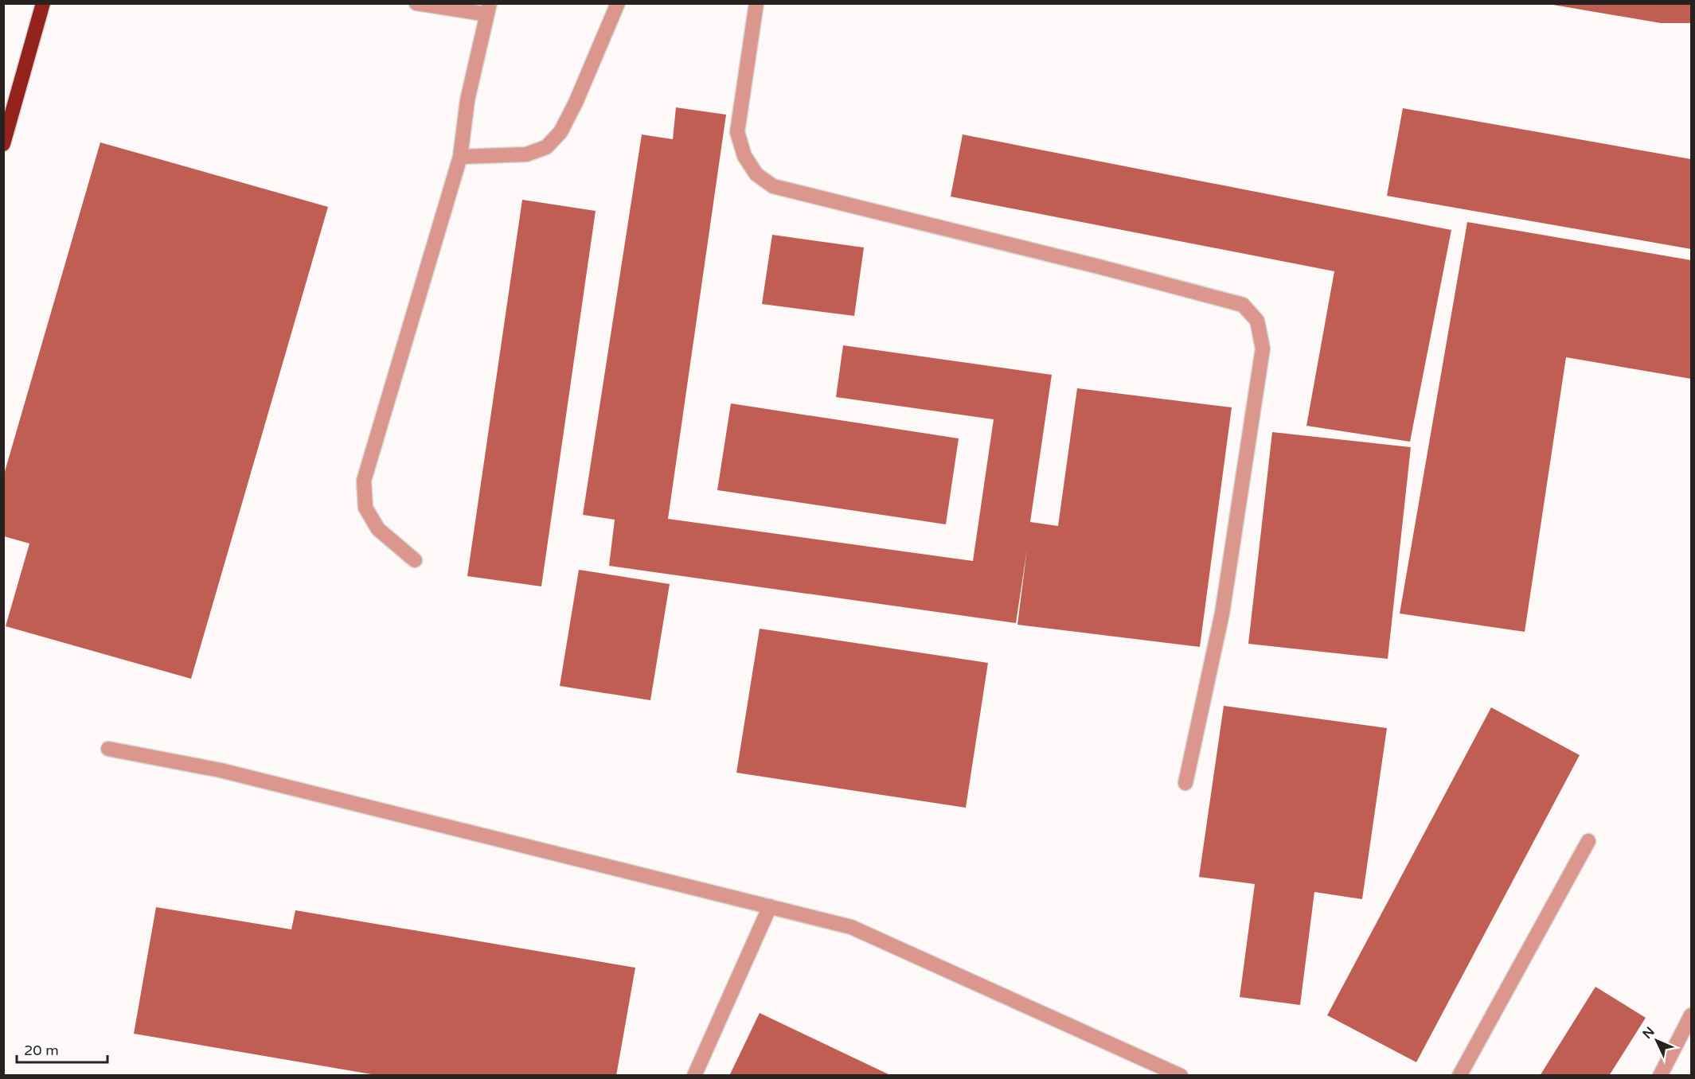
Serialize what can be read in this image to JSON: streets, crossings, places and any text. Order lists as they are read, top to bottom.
{
  "scale_bar": "20 m",
  "north": "top left"
}
